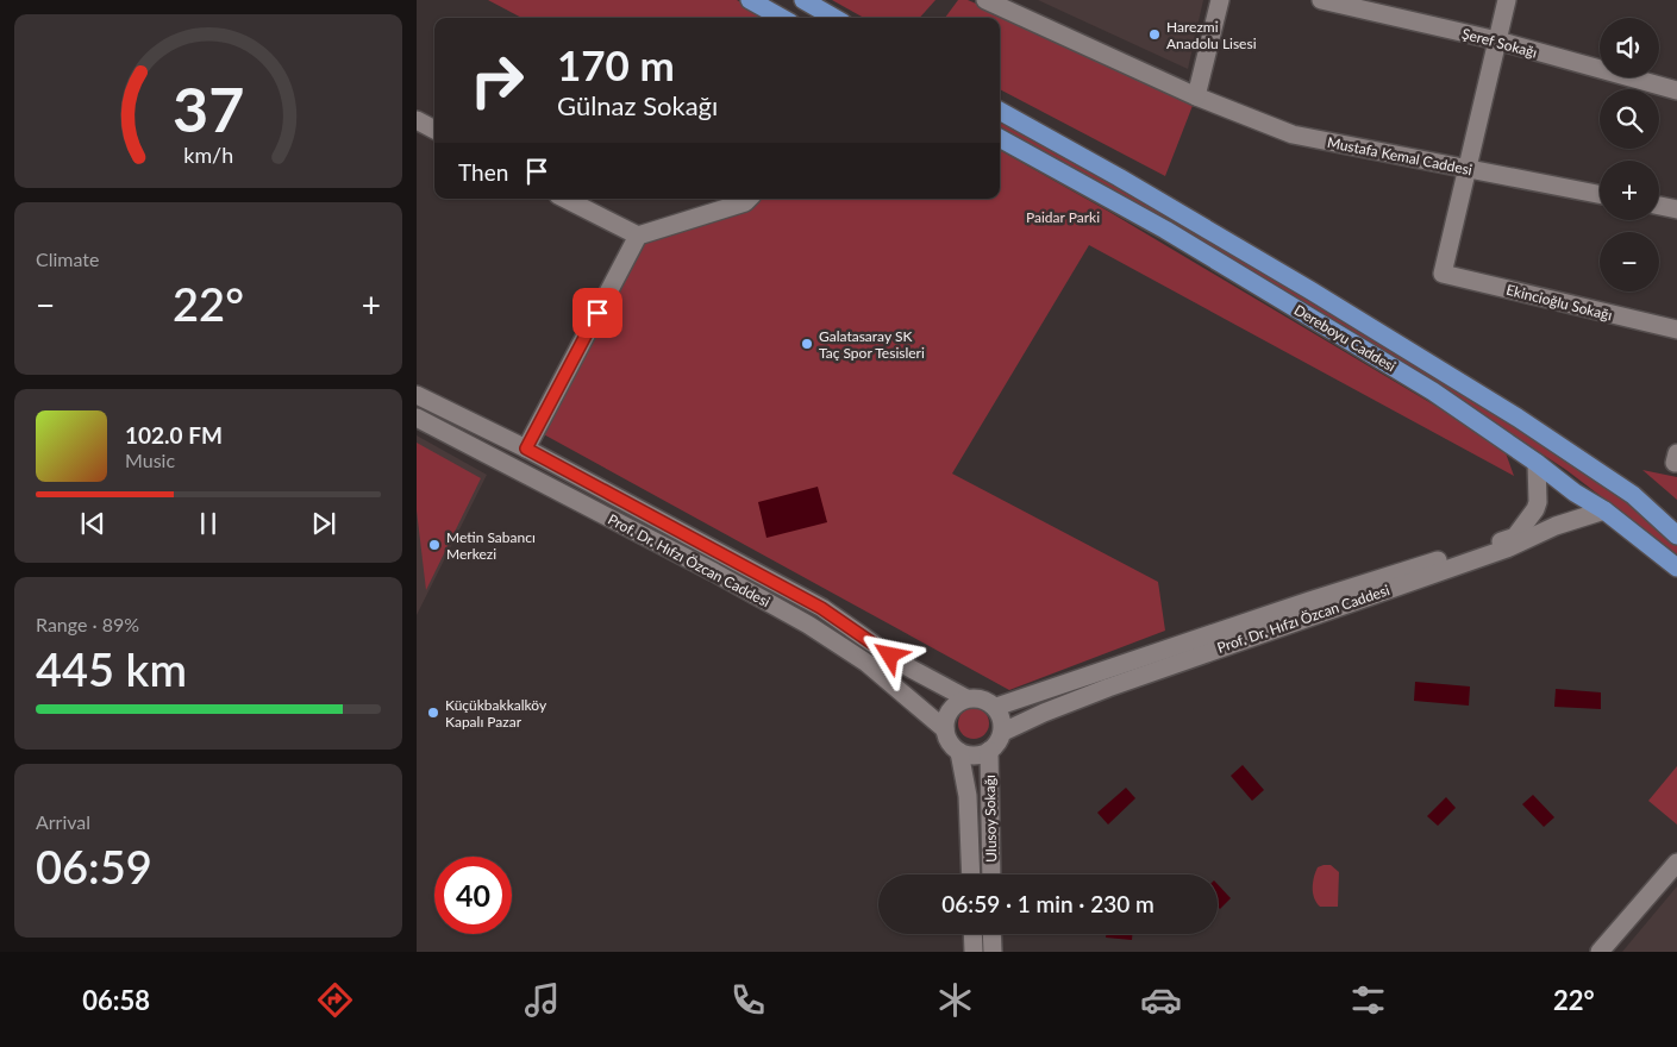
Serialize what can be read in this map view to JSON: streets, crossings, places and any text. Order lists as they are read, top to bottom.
{
  "streets": {
    "main road": ["Dereboyu Caddesi"],
    "street": [
      "Şeref Sokağı",
      "Mustafa Kemal Caddesi",
      "Ekincioğlu Sokağı",
      "Prof. Dr. Hıfzı Özcan Caddesi",
      "Ulusoy Sokağı"
    ]
  },
  "crossings": [
    ["Mustafa Kemal Caddesi", "Ekincioğlu Sokağı"],
    ["Dereboyu Caddesi", "Prof. Dr. Hıfzı Özcan Caddesi"],
    ["Prof. Dr. Hıfzı Özcan Caddesi", "Ulusoy Sokağı"]
  ],
  "parks": ["Paidar Parki"],
  "places": [
    "Harezmi Anadolu Lisesi",
    "Galatasaray SK Taç Spor Tesisleri",
    "Metin Sabancı Merkezi",
    "Küçükbakkalköy Kapalı Pazar"
  ],
  "page": {
    "map_buttons": ["+", "−"],
    "turn": ["170 m", "Gülnaz Sokağı"],
    "then": "Then",
    "tile": [
      "Climate",
      ["Range · 89%", "445 km"],
      ["Arrival", "06:59"]
    ],
    "heat": ["−", "22°", "+"],
    "song": ["102.0 FM", "Music"],
    "limit": "40",
    "trip": "06:59 · 1 min · 230 m",
    "tabs": ["06:58", "22°"],
    "gauge": ["37", "km/h"]
  }
}
